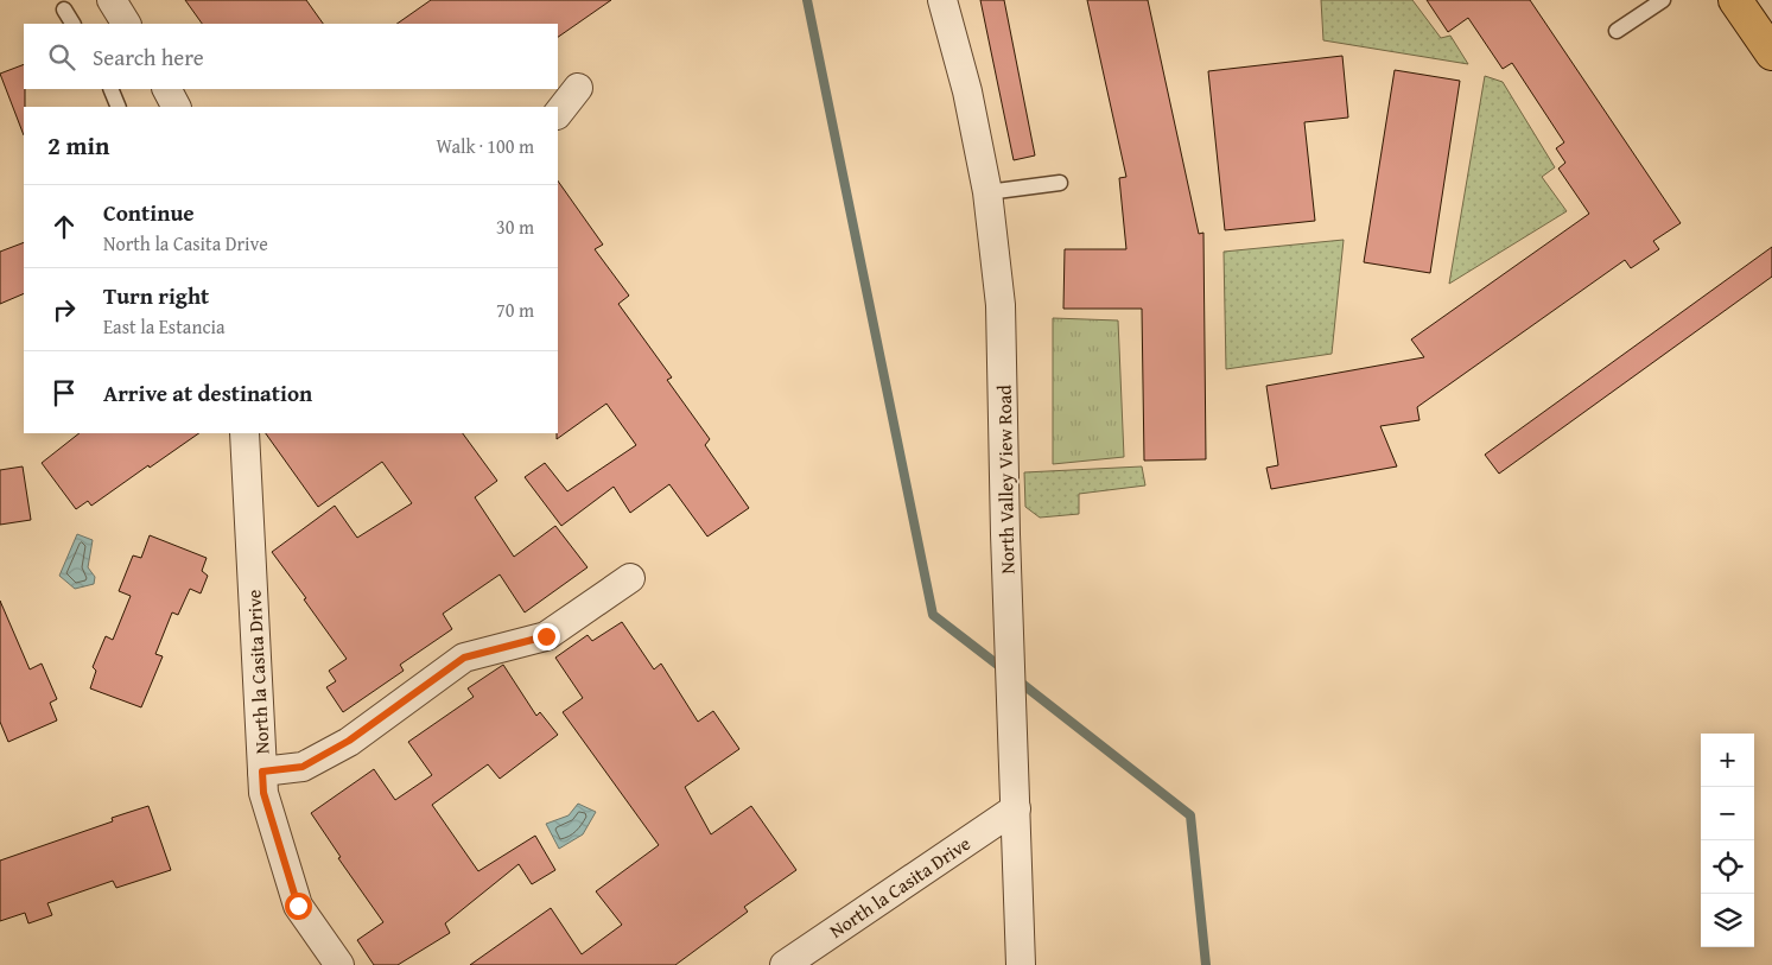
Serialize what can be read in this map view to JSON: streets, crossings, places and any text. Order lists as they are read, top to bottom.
{
  "streets": {
    "street": ["North Valley View Road", "North la Casita Drive"]
  },
  "crossings": [
    ["North Valley View Road", "North la Casita Drive"]
  ],
  "page": {
    "search": "Search here",
    "heading": ["2 min", "Walk · 100 m"],
    "list": [
      ["Continue", "North la Casita Drive", "30 m"],
      ["Turn right", "East la Estancia", "70 m"],
      "Arrive at destination"
    ],
    "map_buttons": ["+", "−"]
  }
}
